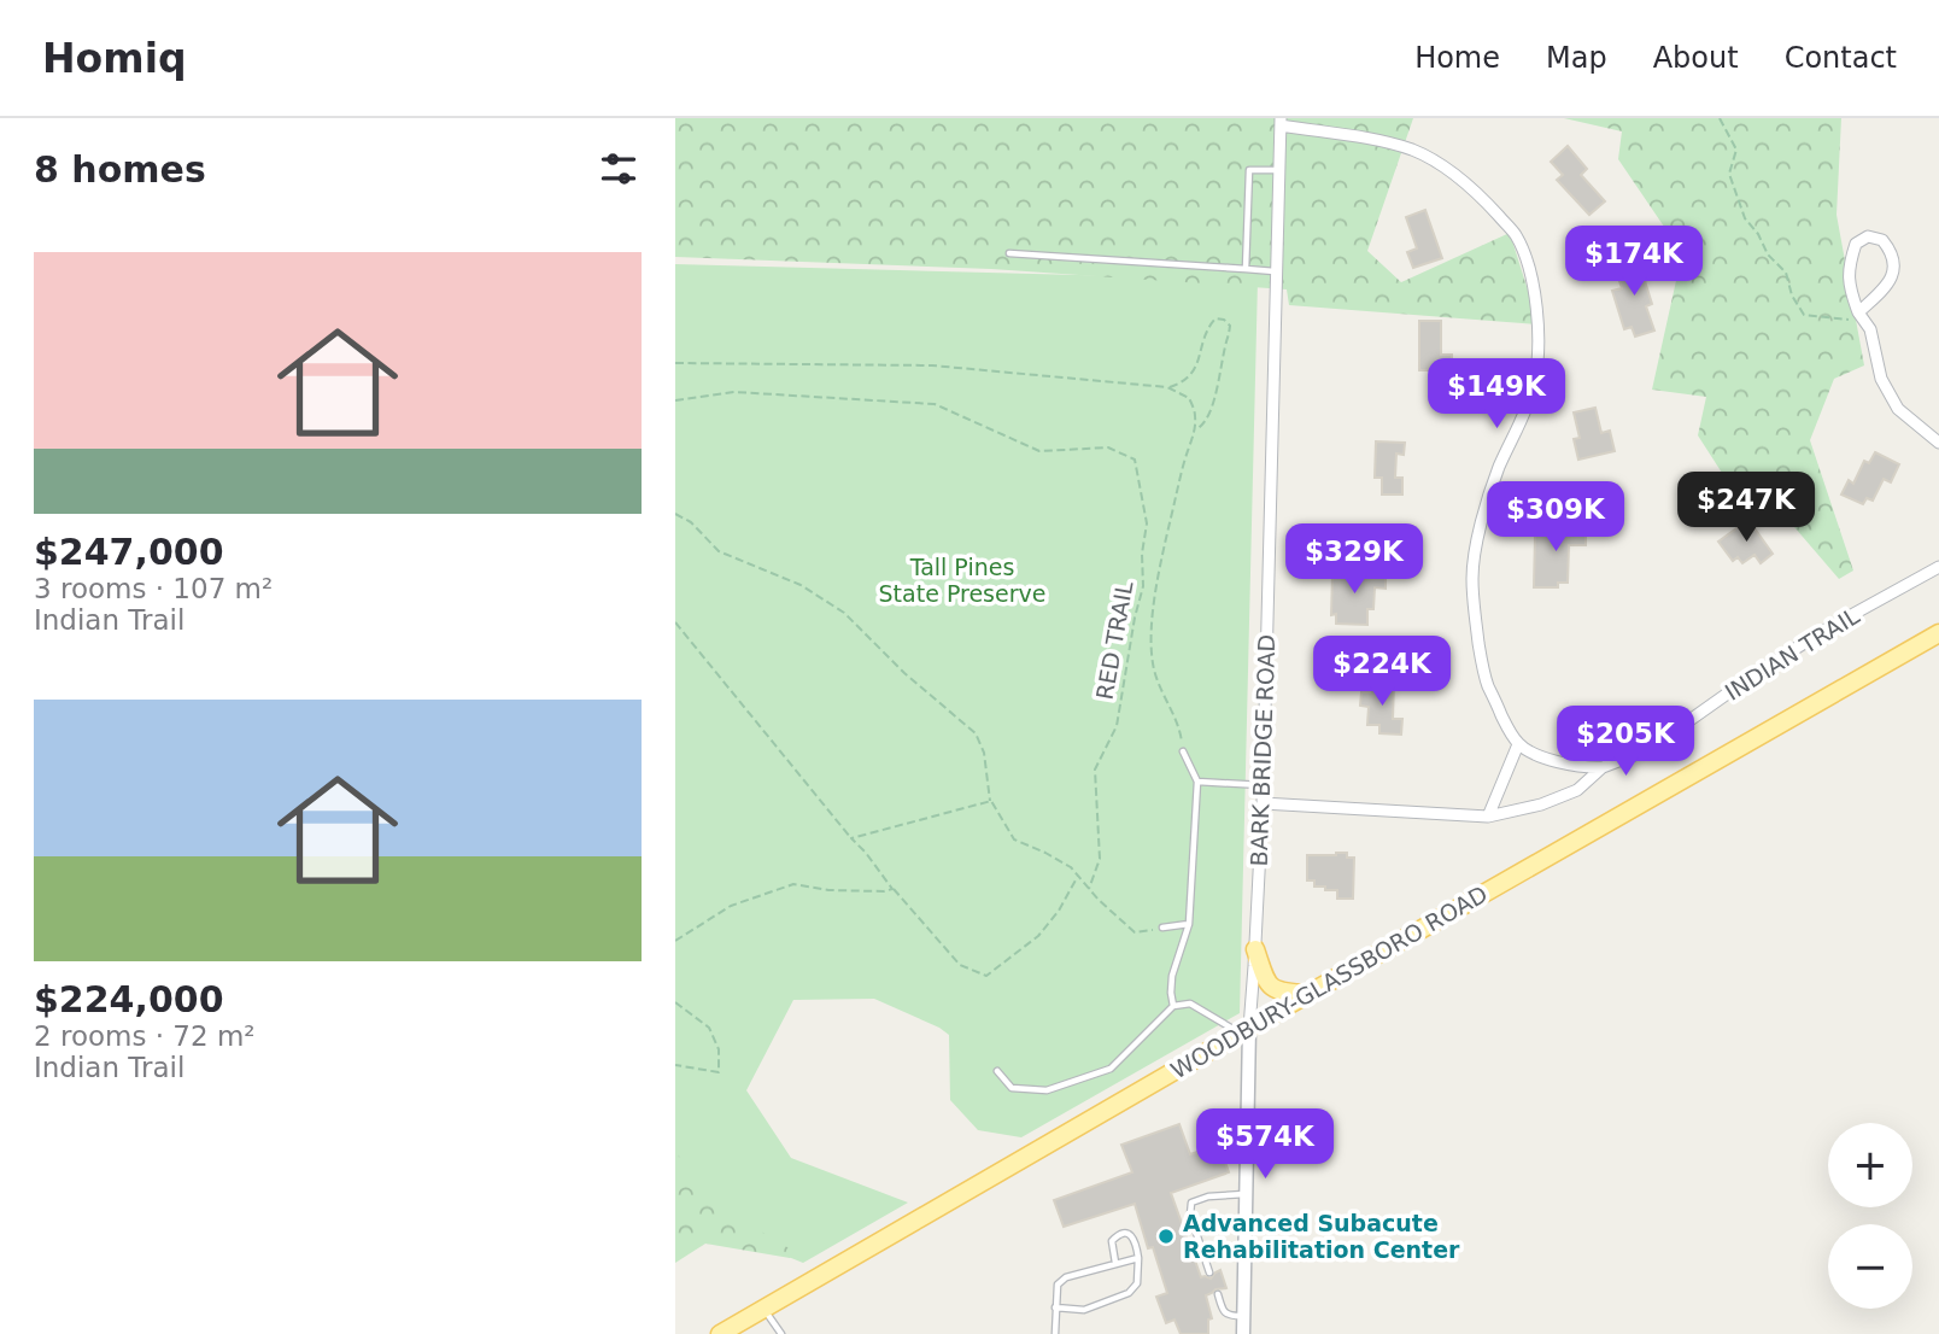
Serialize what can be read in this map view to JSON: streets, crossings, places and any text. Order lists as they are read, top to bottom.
{
  "streets": {
    "main road": ["WOODBURY-GLASSBORO ROAD"],
    "street": ["INDIAN TRAIL", "BARK BRIDGE ROAD"],
    "path": ["RED TRAIL"]
  },
  "crossings": [
    ["INDIAN TRAIL", "BARK BRIDGE ROAD"],
    ["BARK BRIDGE ROAD", "WOODBURY-GLASSBORO ROAD"]
  ],
  "parks": ["Tall Pines State Preserve"],
  "places": ["Advanced Subacute Rehabilitation Center"],
  "page": {
    "header": "Homiq",
    "nav": [
      "Home",
      "Map",
      "About",
      "Contact"
    ],
    "heading": "8 homes",
    "list": [
      {
        "name": "$247,000",
        "note": "3 rooms · 107 m² · Indian Trail"
      },
      {
        "name": "$224,000",
        "note": "2 rooms · 72 m² · Indian Trail"
      }
    ],
    "price": [
      "$174K",
      "$149K",
      "$247K",
      "$309K",
      "$329K",
      "$224K",
      "$205K",
      "$574K"
    ],
    "map_buttons": ["+", "−"]
  }
}
